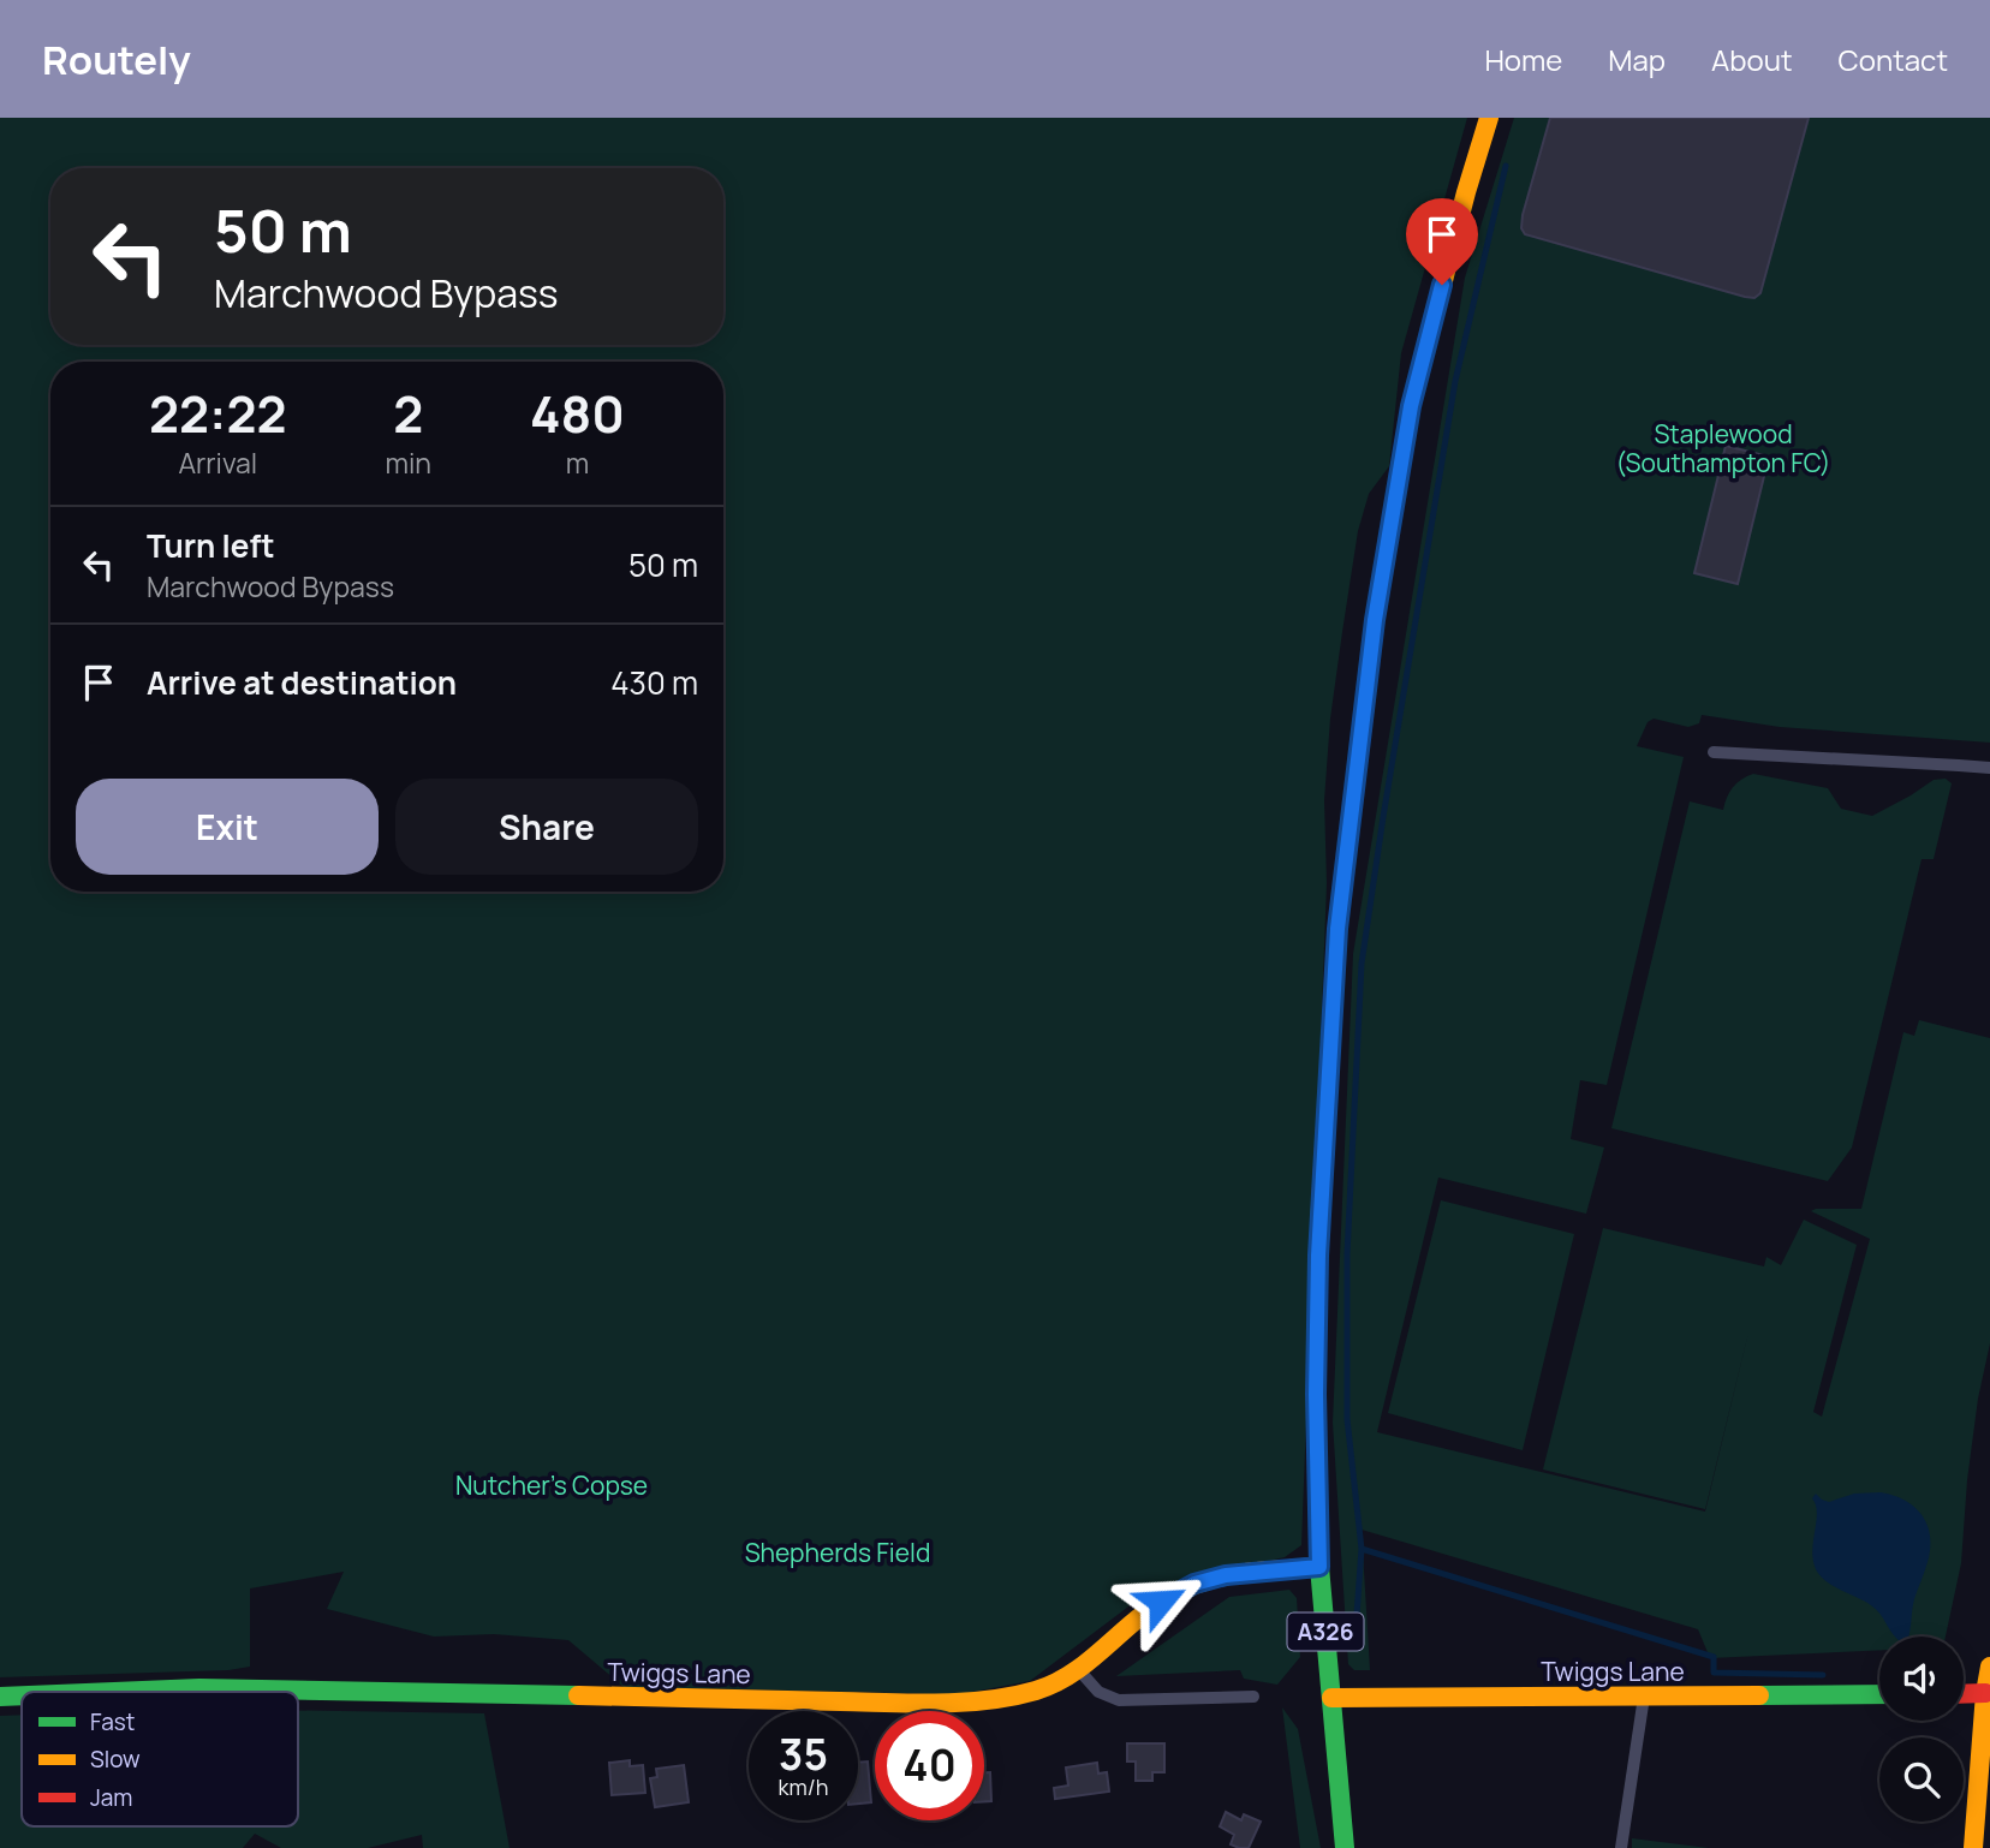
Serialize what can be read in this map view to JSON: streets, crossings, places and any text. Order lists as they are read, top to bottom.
{
  "streets": {
    "street": ["A326", "Twiggs Lane"]
  },
  "crossings": [
    ["A326", "Twiggs Lane"]
  ],
  "parks": ["Staplewood (Southampton FC)", "Nutcher's Copse", "Shepherds Field"],
  "legend": ["Fast", "Slow", "Jam"],
  "page": {
    "header": "Routely",
    "nav": [
      "Home",
      "Map",
      "About",
      "Contact"
    ],
    "turn": ["50 m", "Marchwood Bypass"],
    "eta": [
      "22:22",
      "Arrival",
      "2",
      "min",
      "480",
      "m"
    ],
    "list": [
      {
        "name": "Turn left",
        "note": "Marchwood Bypass",
        "value": "50 m"
      },
      {
        "name": "Arrive at destination",
        "value": "430 m"
      }
    ],
    "buttons": ["Exit", "Share"],
    "speed": "35 km/h",
    "limit": "40"
  }
}
